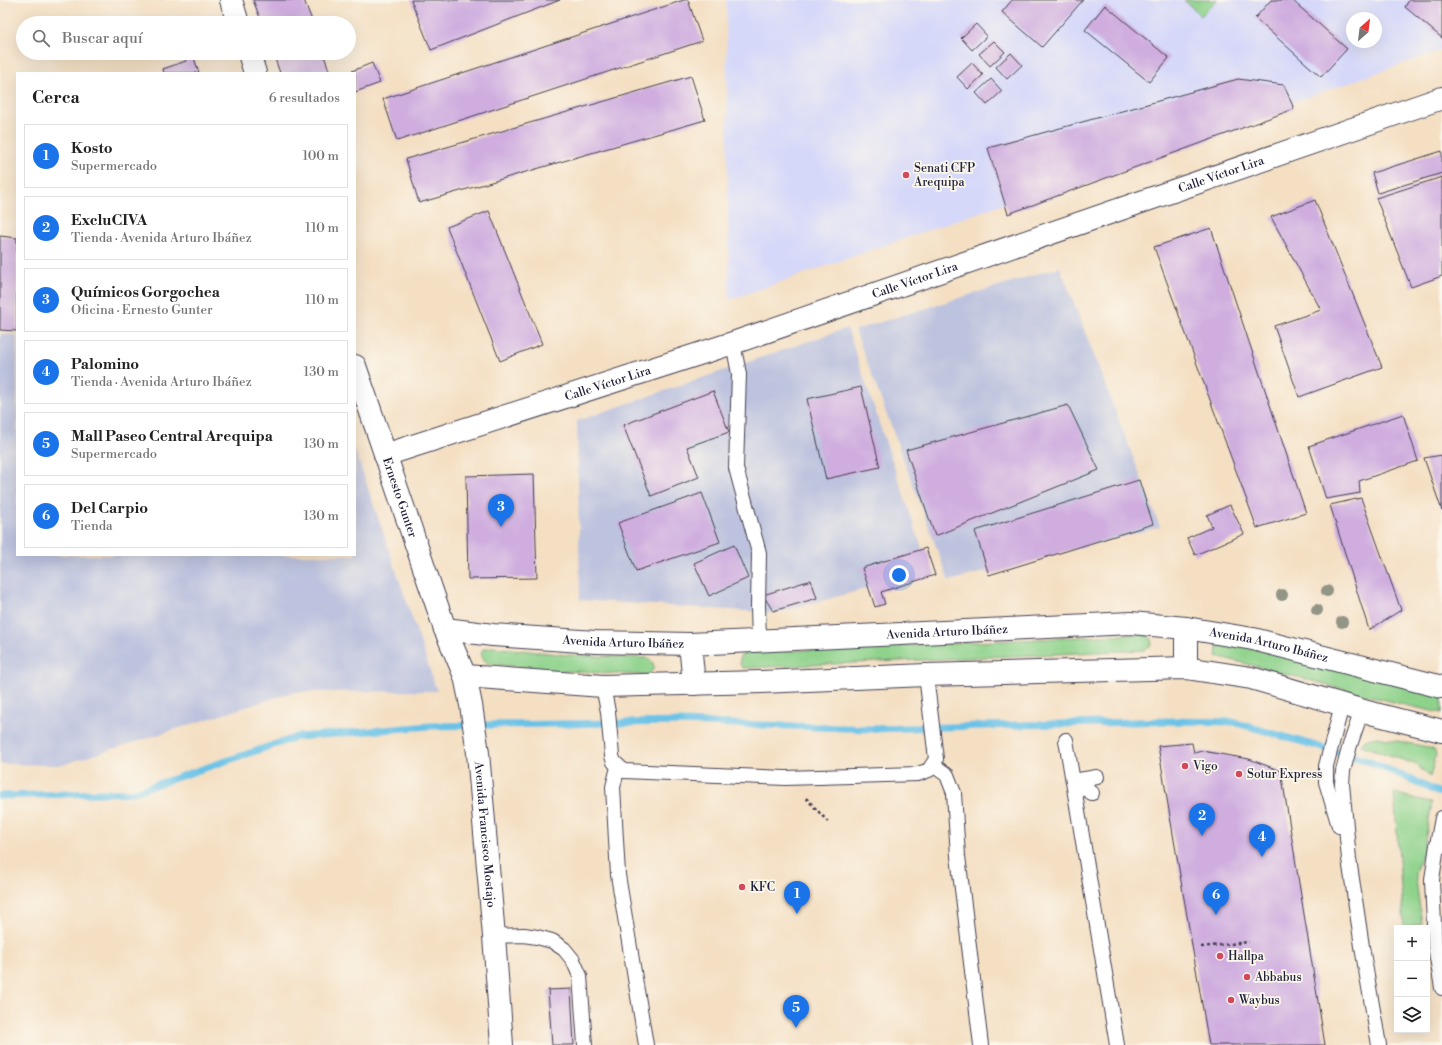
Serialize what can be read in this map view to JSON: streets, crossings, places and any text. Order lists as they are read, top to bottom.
{
  "streets": {
    "main road": [
      "Calle Víctor Lira",
      "Ernesto Gunter",
      "Avenida Arturo Ibáñez",
      "Avenida Francisco Mostajo"
    ]
  },
  "crossings": [
    ["Calle Víctor Lira", "Ernesto Gunter"],
    ["Ernesto Gunter", "Avenida Arturo Ibáñez"],
    ["Ernesto Gunter", "Avenida Francisco Mostajo"],
    ["Avenida Arturo Ibáñez", "Avenida Francisco Mostajo"]
  ],
  "places": [
    "Senati CFP Arequipa",
    "Vigo",
    "Sotur Express",
    "KFC",
    "Hallpa",
    "Abbabus",
    "Waybus"
  ],
  "north": "top right",
  "page": {
    "search": "Buscar aquí",
    "heading": ["Cerca", "6 resultados"],
    "list": [
      {
        "mark": "1",
        "name": "Kosto",
        "note": "Supermercado",
        "value": "100 m"
      },
      {
        "mark": "2",
        "name": "ExcluCIVA",
        "note": "Tienda · Avenida Arturo Ibáñez",
        "value": "110 m"
      },
      {
        "mark": "3",
        "name": "Químicos Gorgochea",
        "note": "Oficina · Ernesto Gunter",
        "value": "110 m"
      },
      {
        "mark": "4",
        "name": "Palomino",
        "note": "Tienda · Avenida Arturo Ibáñez",
        "value": "130 m"
      },
      {
        "mark": "5",
        "name": "Mall Paseo Central Arequipa",
        "note": "Supermercado",
        "value": "130 m"
      },
      {
        "mark": "6",
        "name": "Del Carpio",
        "note": "Tienda",
        "value": "130 m"
      }
    ],
    "pins": [
      "3",
      "2",
      "4",
      "1",
      "6",
      "5"
    ],
    "map_buttons": ["+", "−"]
  }
}
